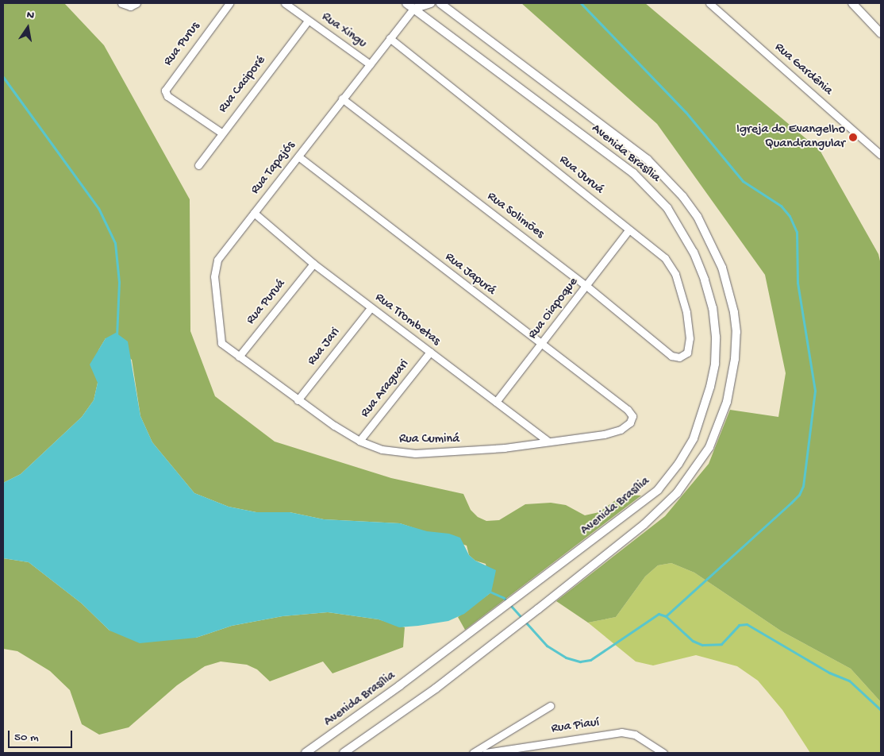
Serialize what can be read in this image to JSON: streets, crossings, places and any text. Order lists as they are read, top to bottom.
{
  "streets": {
    "street": [
      "Rua Xingu",
      "Rua Purus",
      "Rua Gardênia",
      "Rua Caciporé",
      "Avenida Brasília",
      "Rua Tapajós",
      "Rua Juruá",
      "Rua Solimões",
      "Rua Japurá",
      "Rua Puruá",
      "Rua Oiapoque",
      "Rua Trombetas",
      "Rua Jari",
      "Rua Araguari",
      "Rua Cuminá",
      "Rua Piauí"
    ]
  },
  "crossings": [
    ["Rua Xingu", "Rua Caciporé"],
    ["Rua Xingu", "Rua Tapajós"],
    ["Rua Purus", "Rua Caciporé"],
    ["Avenida Brasília", "Rua Tapajós"],
    ["Rua Tapajós", "Rua Juruá"],
    ["Rua Tapajós", "Rua Solimões"],
    ["Rua Tapajós", "Rua Japurá"],
    ["Rua Tapajós", "Rua Puruá"],
    ["Rua Tapajós", "Rua Trombetas"],
    ["Rua Tapajós", "Rua Cuminá"],
    ["Rua Juruá", "Rua Solimões"],
    ["Rua Juruá", "Rua Oiapoque"],
    ["Rua Solimões", "Rua Oiapoque"],
    ["Rua Japurá", "Rua Oiapoque"],
    ["Rua Japurá", "Rua Cuminá"],
    ["Rua Puruá", "Rua Trombetas"],
    ["Rua Puruá", "Rua Cuminá"],
    ["Rua Oiapoque", "Rua Trombetas"],
    ["Rua Trombetas", "Rua Jari"],
    ["Rua Trombetas", "Rua Araguari"],
    ["Rua Trombetas", "Rua Cuminá"],
    ["Rua Jari", "Rua Cuminá"],
    ["Rua Araguari", "Rua Cuminá"]
  ],
  "places": ["Igreja do Evangelho Quandrangular"],
  "scale_bar": "50 m",
  "north": "top"
}
